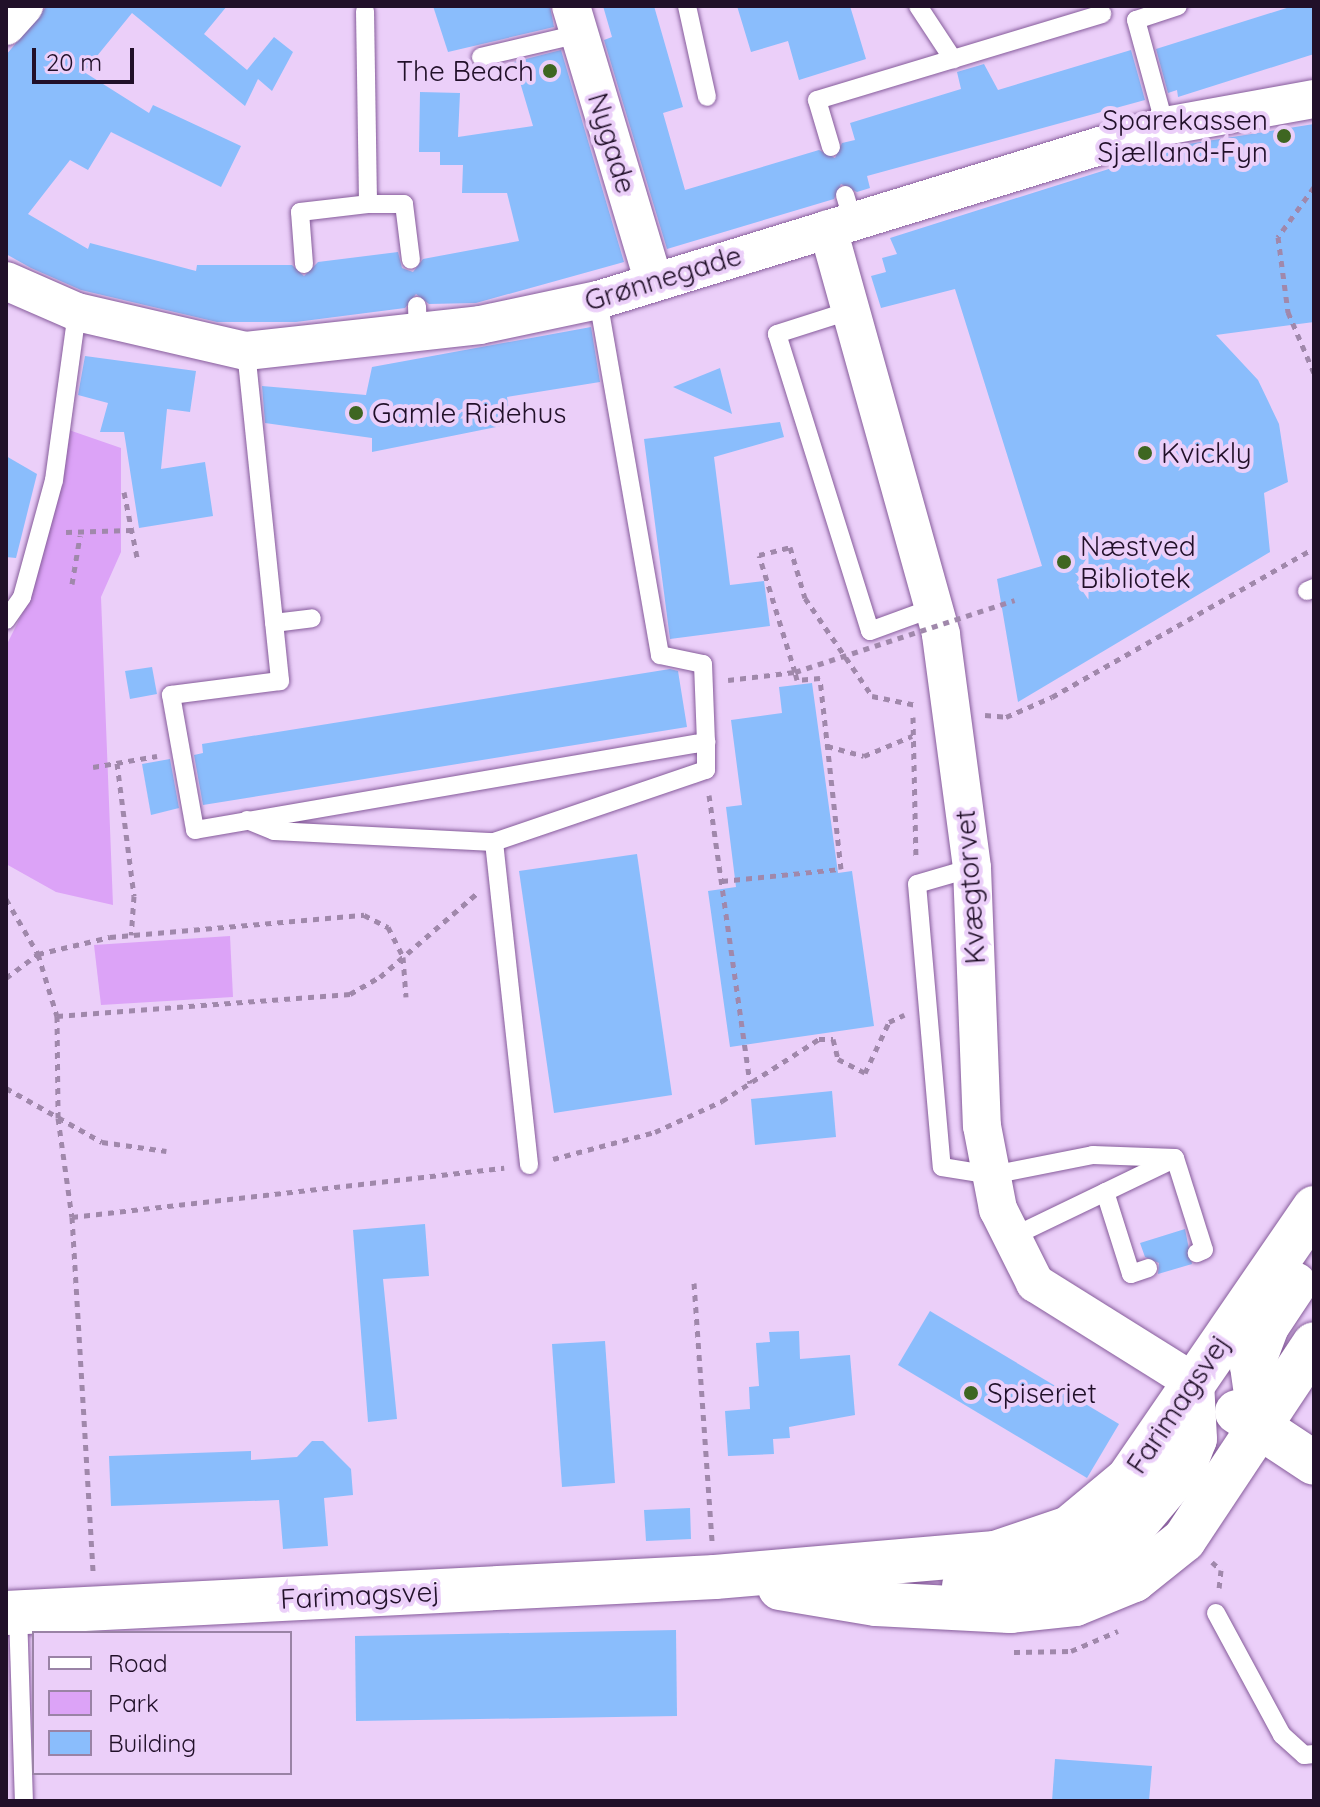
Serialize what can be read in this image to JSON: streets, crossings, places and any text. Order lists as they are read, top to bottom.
{
  "streets": {
    "main road": ["Kvægtorvet", "Farimagsvej"],
    "street": ["Nygade", "Grønnegade"]
  },
  "crossings": [
    ["Nygade", "Grønnegade"],
    ["Grønnegade", "Kvægtorvet"],
    ["Kvægtorvet", "Farimagsvej"]
  ],
  "places": [
    "The Beach",
    "Sparekassen Sjælland-Fyn",
    "Gamle Ridehus",
    "Kvickly",
    "Næstved Bibliotek",
    "Spiseriet"
  ],
  "legend": ["Road", "Park", "Building"],
  "scale_bar": "20 m"
}
